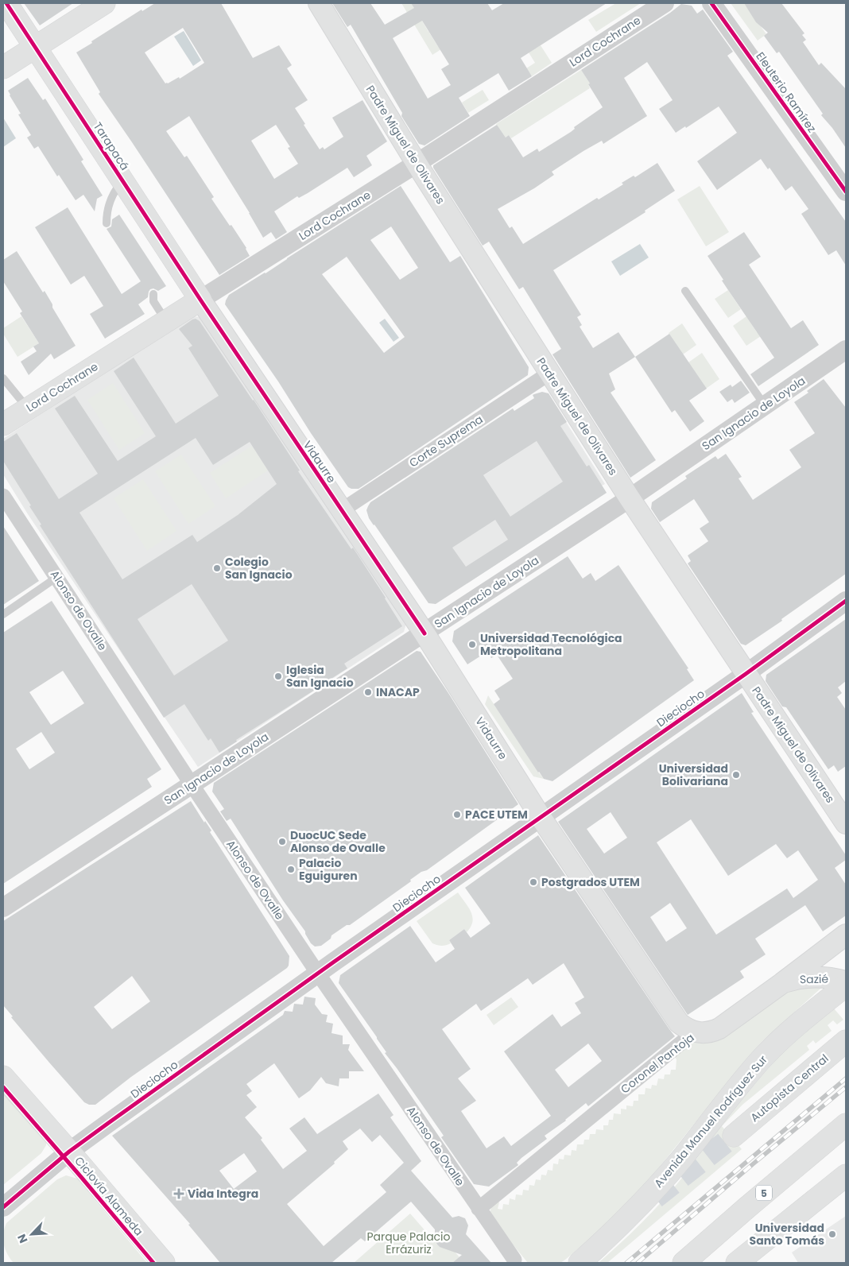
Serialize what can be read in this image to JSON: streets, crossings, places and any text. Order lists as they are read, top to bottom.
{
  "streets": {
    "main road": [
      "Lord Cochrane",
      "Padre Miguel de Olivares",
      "Tarapacá",
      "Vidaurre",
      "Sazié",
      "Coronel Pantoja",
      "Autopista Central",
      "Avenida Manuel Rodríguez Sur",
      "5"
    ],
    "street": [
      "Eleuterio Ramírez",
      "San Ignacio de Loyola",
      "Corte Suprema",
      "Alonso de Ovalle",
      "Dieciocho"
    ],
    "cycle path": ["Ciclovía Alameda"]
  },
  "crossings": [
    ["Lord Cochrane", "Padre Miguel de Olivares"],
    ["Lord Cochrane", "Tarapacá"],
    ["Lord Cochrane", "Vidaurre"],
    ["Padre Miguel de Olivares", "San Ignacio de Loyola"],
    ["Padre Miguel de Olivares", "Corte Suprema"],
    ["Padre Miguel de Olivares", "Dieciocho"],
    ["Tarapacá", "Vidaurre"],
    ["San Ignacio de Loyola", "Vidaurre"],
    ["San Ignacio de Loyola", "Alonso de Ovalle"],
    ["Corte Suprema", "Vidaurre"],
    ["Vidaurre", "Dieciocho"],
    ["Vidaurre", "Coronel Pantoja"],
    ["Alonso de Ovalle", "Dieciocho"],
    ["Alonso de Ovalle", "Coronel Pantoja"],
    ["Sazié", "Coronel Pantoja"]
  ],
  "parks": ["Parque Palacio Errázuriz"],
  "places": {
    "other": [
      "Colegio San Ignacio",
      "Universidad Tecnológica Metropolitana",
      "Iglesia San Ignacio",
      "INACAP",
      "Universidad Bolivariana",
      "PACE UTEM",
      "DuocUC Sede Alonso de Ovalle",
      "Palacio Eguiguren",
      "Postgrados UTEM",
      "Universidad Santo Tomás"
    ],
    "health": ["Vida Integra"]
  },
  "north": "bottom left"
}
